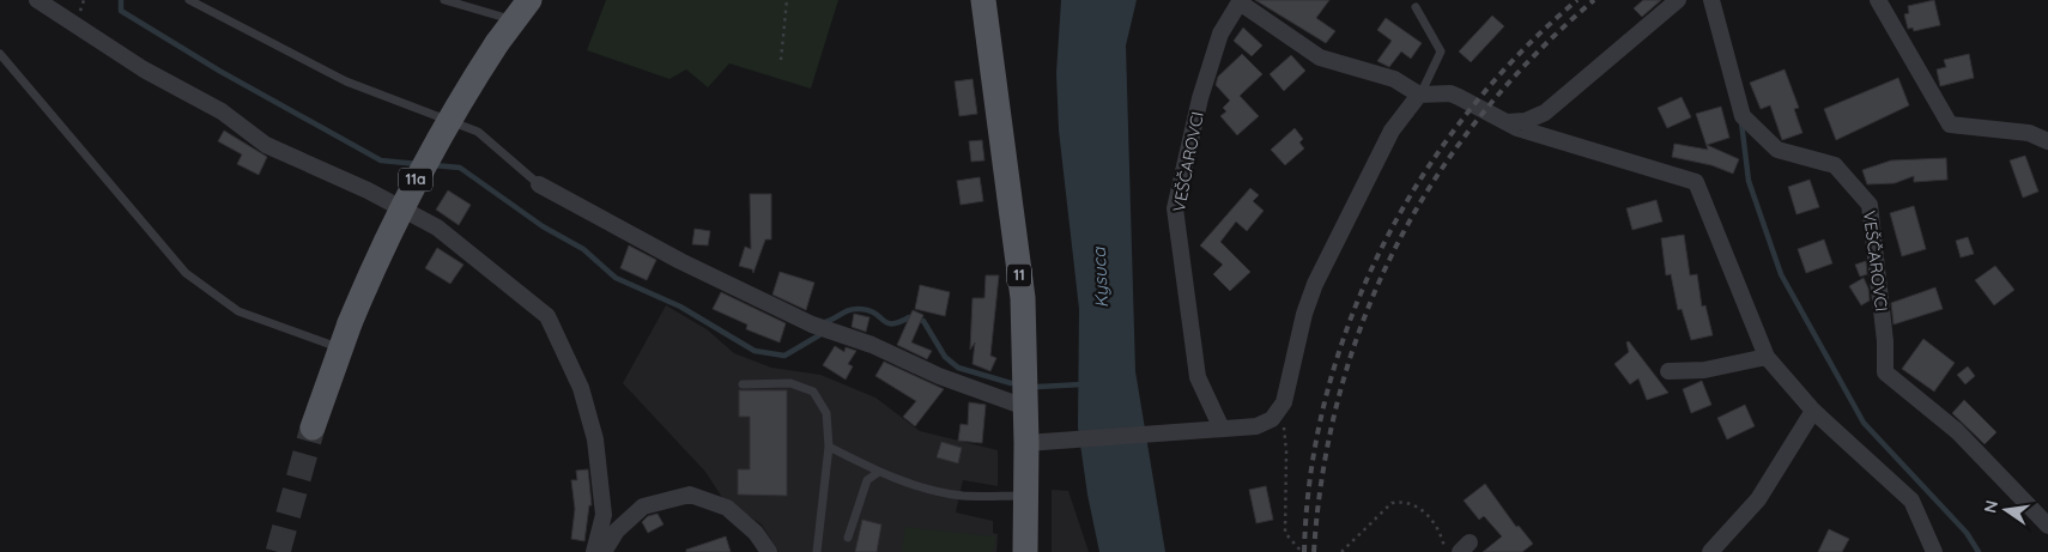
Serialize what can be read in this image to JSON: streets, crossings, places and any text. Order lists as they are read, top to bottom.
{
  "streets": {
    "main road": ["11a", "11"],
    "street": ["VEŠČAROVCI"]
  },
  "water": ["Kysuca"],
  "north": "left"
}
